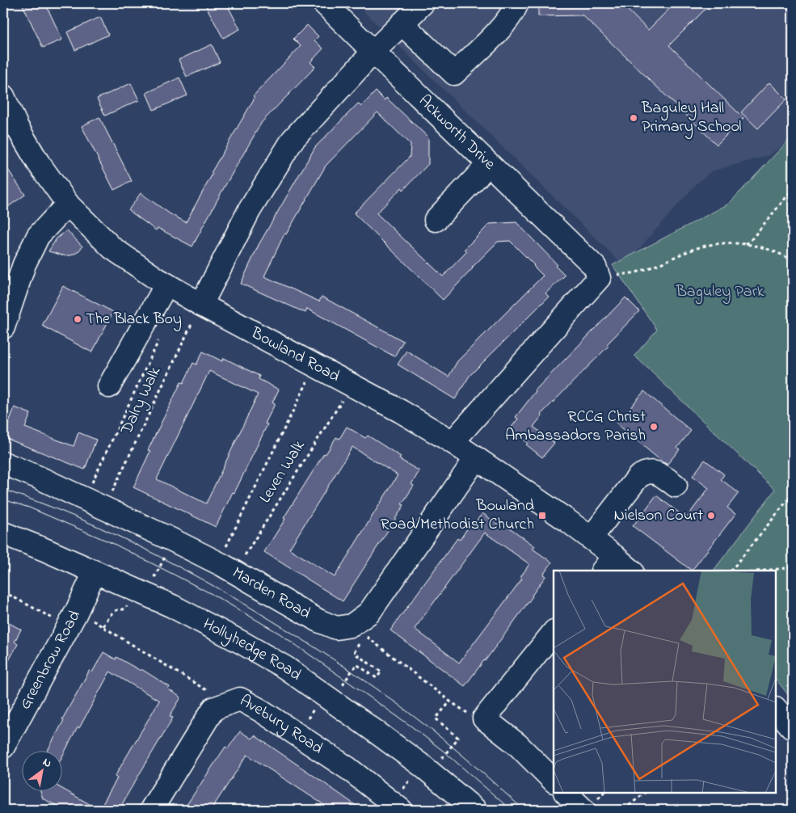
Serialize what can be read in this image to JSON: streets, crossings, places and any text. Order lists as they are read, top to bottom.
{
  "streets": {
    "street": [
      "Ackworth Drive",
      "Bowland Road",
      "Marden Road",
      "Hollyhedge Road",
      "Greenbrow Road",
      "Avebury Road"
    ],
    "path": ["Dalry Walk", "Leven Walk"]
  },
  "crossings": [
    ["Bowland Road", "Dalry Walk"],
    ["Bowland Road", "Leven Walk"],
    ["Dalry Walk", "Marden Road"],
    ["Leven Walk", "Marden Road"],
    ["Hollyhedge Road", "Greenbrow Road"]
  ],
  "parks": ["Baguley Park"],
  "places": {
    "other": [
      "Baguley Hall Primary School",
      "The Black Boy",
      "RCCG Christ Ambassadors Parish",
      "Nielson Court"
    ],
    "transit": ["Bowland Road/Methodist Church"]
  },
  "north": "top right"
}
